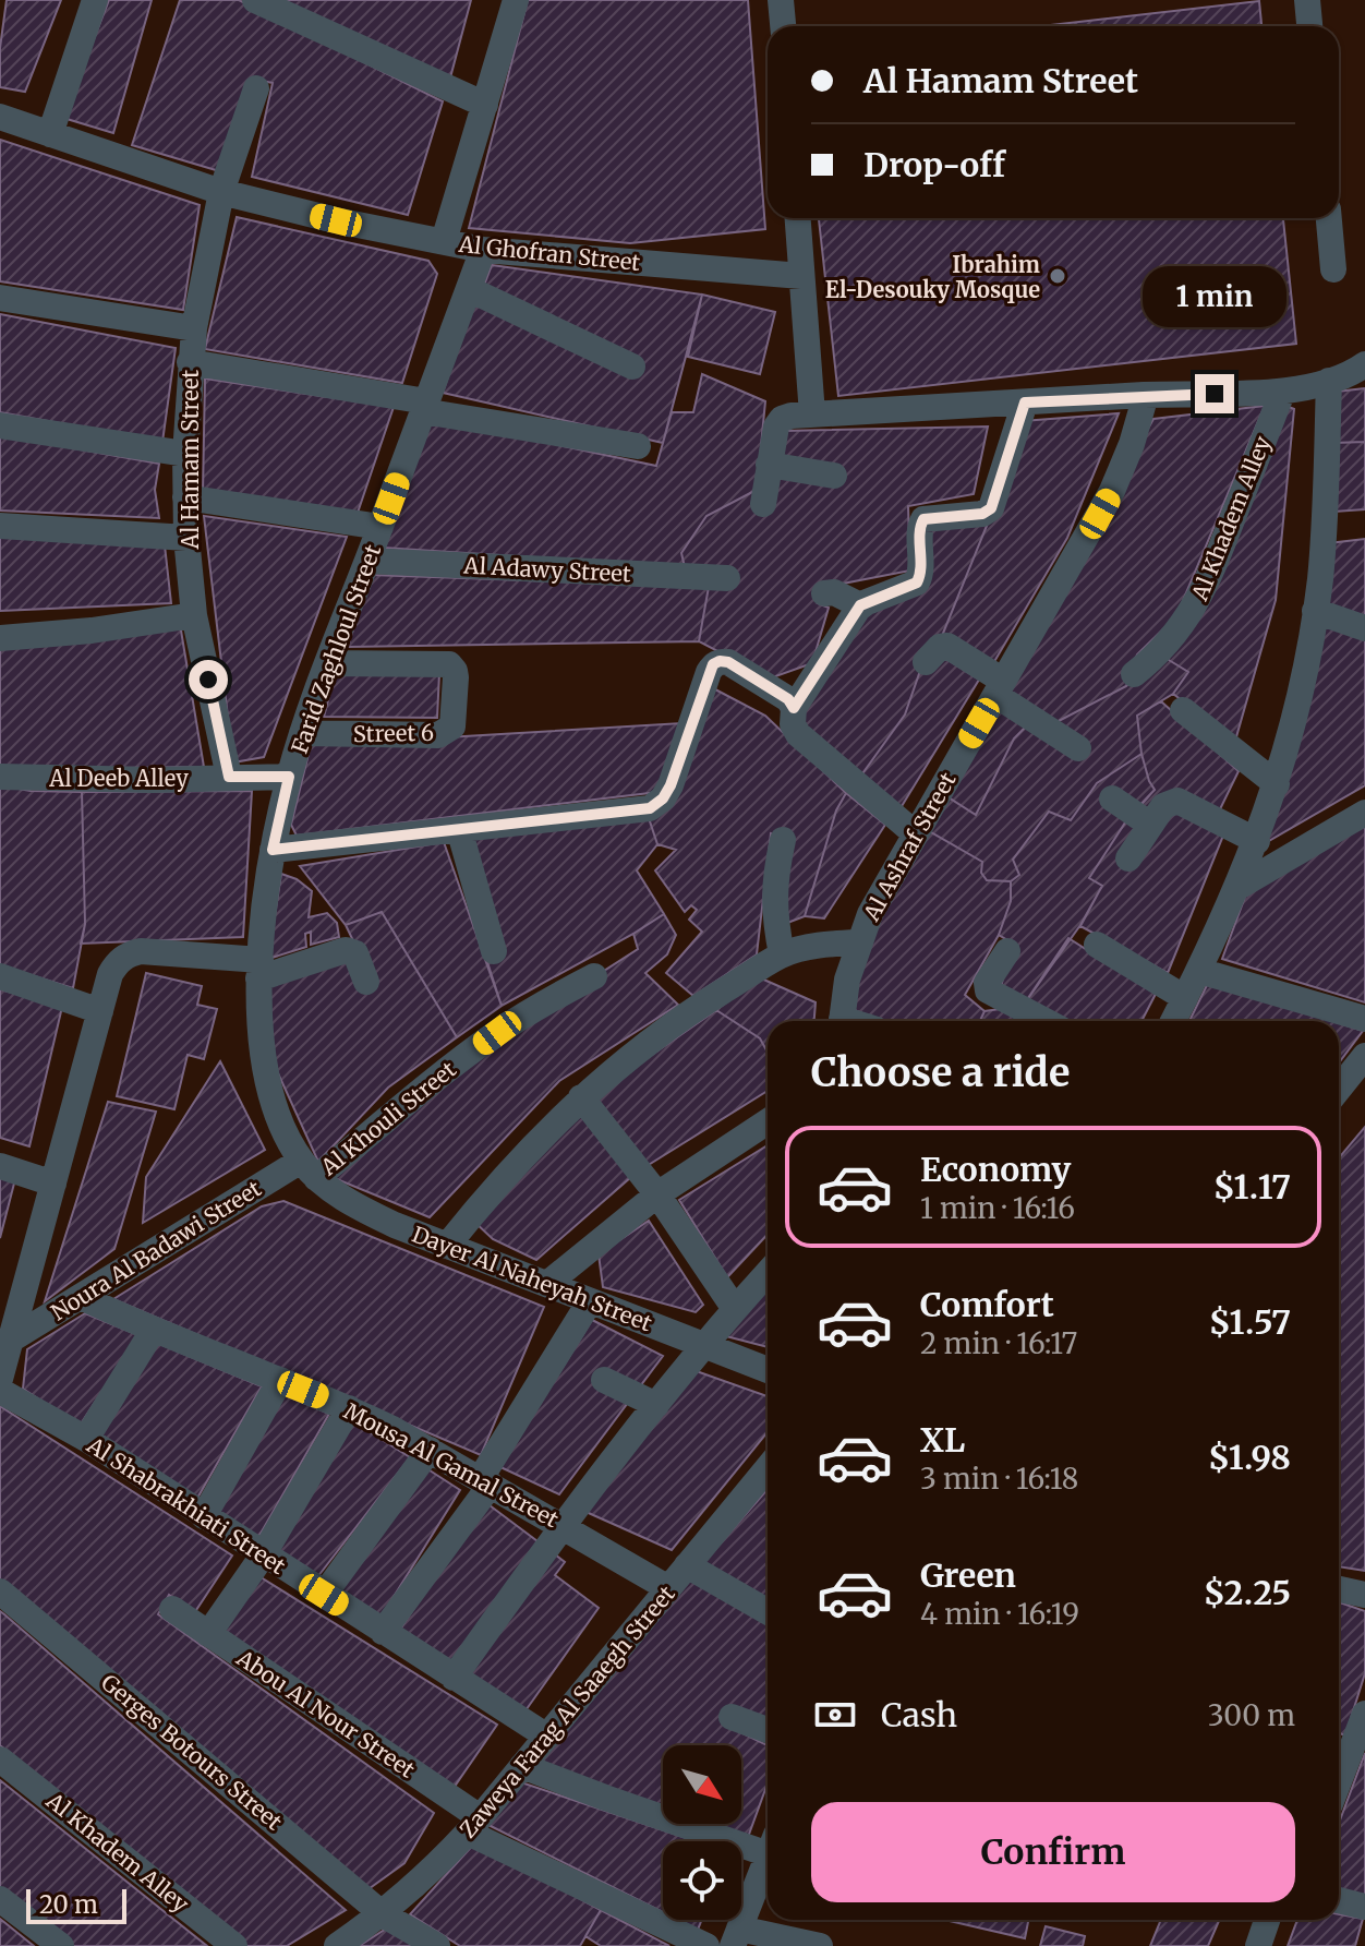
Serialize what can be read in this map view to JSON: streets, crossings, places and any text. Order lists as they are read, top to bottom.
{
  "streets": {
    "street": [
      "Al Ghofran Street",
      "Al Hamam Street",
      "Al Khadem Alley",
      "Al Adawy Street",
      "Farid Zaghloul Street",
      "Street 6",
      "Al Deeb Alley",
      "Al Ashraf Street",
      "Al Khouli Street",
      "Noura Al Badawi Street",
      "Dayer Al Naheyah Street",
      "Mousa Al Gamal Street",
      "Al Shabrakhiati Street",
      "Zaweya Farag Al Saaegh Street",
      "Abou Al Nour Street",
      "Gerges Botours Street"
    ]
  },
  "crossings": [
    ["Al Ghofran Street", "Al Hamam Street"],
    ["Al Ghofran Street", "Farid Zaghloul Street"],
    ["Al Hamam Street", "Al Deeb Alley"],
    ["Al Adawy Street", "Farid Zaghloul Street"],
    ["Farid Zaghloul Street", "Street 6"],
    ["Farid Zaghloul Street", "Al Deeb Alley"],
    ["Farid Zaghloul Street", "Al Khouli Street"],
    ["Farid Zaghloul Street", "Noura Al Badawi Street"],
    ["Farid Zaghloul Street", "Dayer Al Naheyah Street"],
    ["Al Khouli Street", "Noura Al Badawi Street"],
    ["Al Khouli Street", "Dayer Al Naheyah Street"],
    ["Noura Al Badawi Street", "Dayer Al Naheyah Street"],
    ["Noura Al Badawi Street", "Mousa Al Gamal Street"],
    ["Mousa Al Gamal Street", "Zaweya Farag Al Saaegh Street"],
    ["Al Shabrakhiati Street", "Zaweya Farag Al Saaegh Street"],
    ["Zaweya Farag Al Saaegh Street", "Abou Al Nour Street"],
    ["Zaweya Farag Al Saaegh Street", "Gerges Botours Street"]
  ],
  "places": ["Ibrahim El-Desouky Mosque"],
  "scale_bar": "20 m",
  "north": "bottom right",
  "page": {
    "banner": ["Al Hamam Street", "Drop-off"],
    "bubble": "1 min",
    "heading": "Choose a ride",
    "list": [
      {
        "name": "Economy",
        "note": "1 min · 16:16",
        "value": "$1.17"
      },
      {
        "name": "Comfort",
        "note": "2 min · 16:17",
        "value": "$1.57"
      },
      {
        "name": "XL",
        "note": "3 min · 16:18",
        "value": "$1.98"
      },
      {
        "name": "Green",
        "note": "4 min · 16:19",
        "value": "$2.25"
      }
    ],
    "pay": ["Cash", "300 m"],
    "buttons": "Confirm",
    "scale": "20 m"
  }
}
